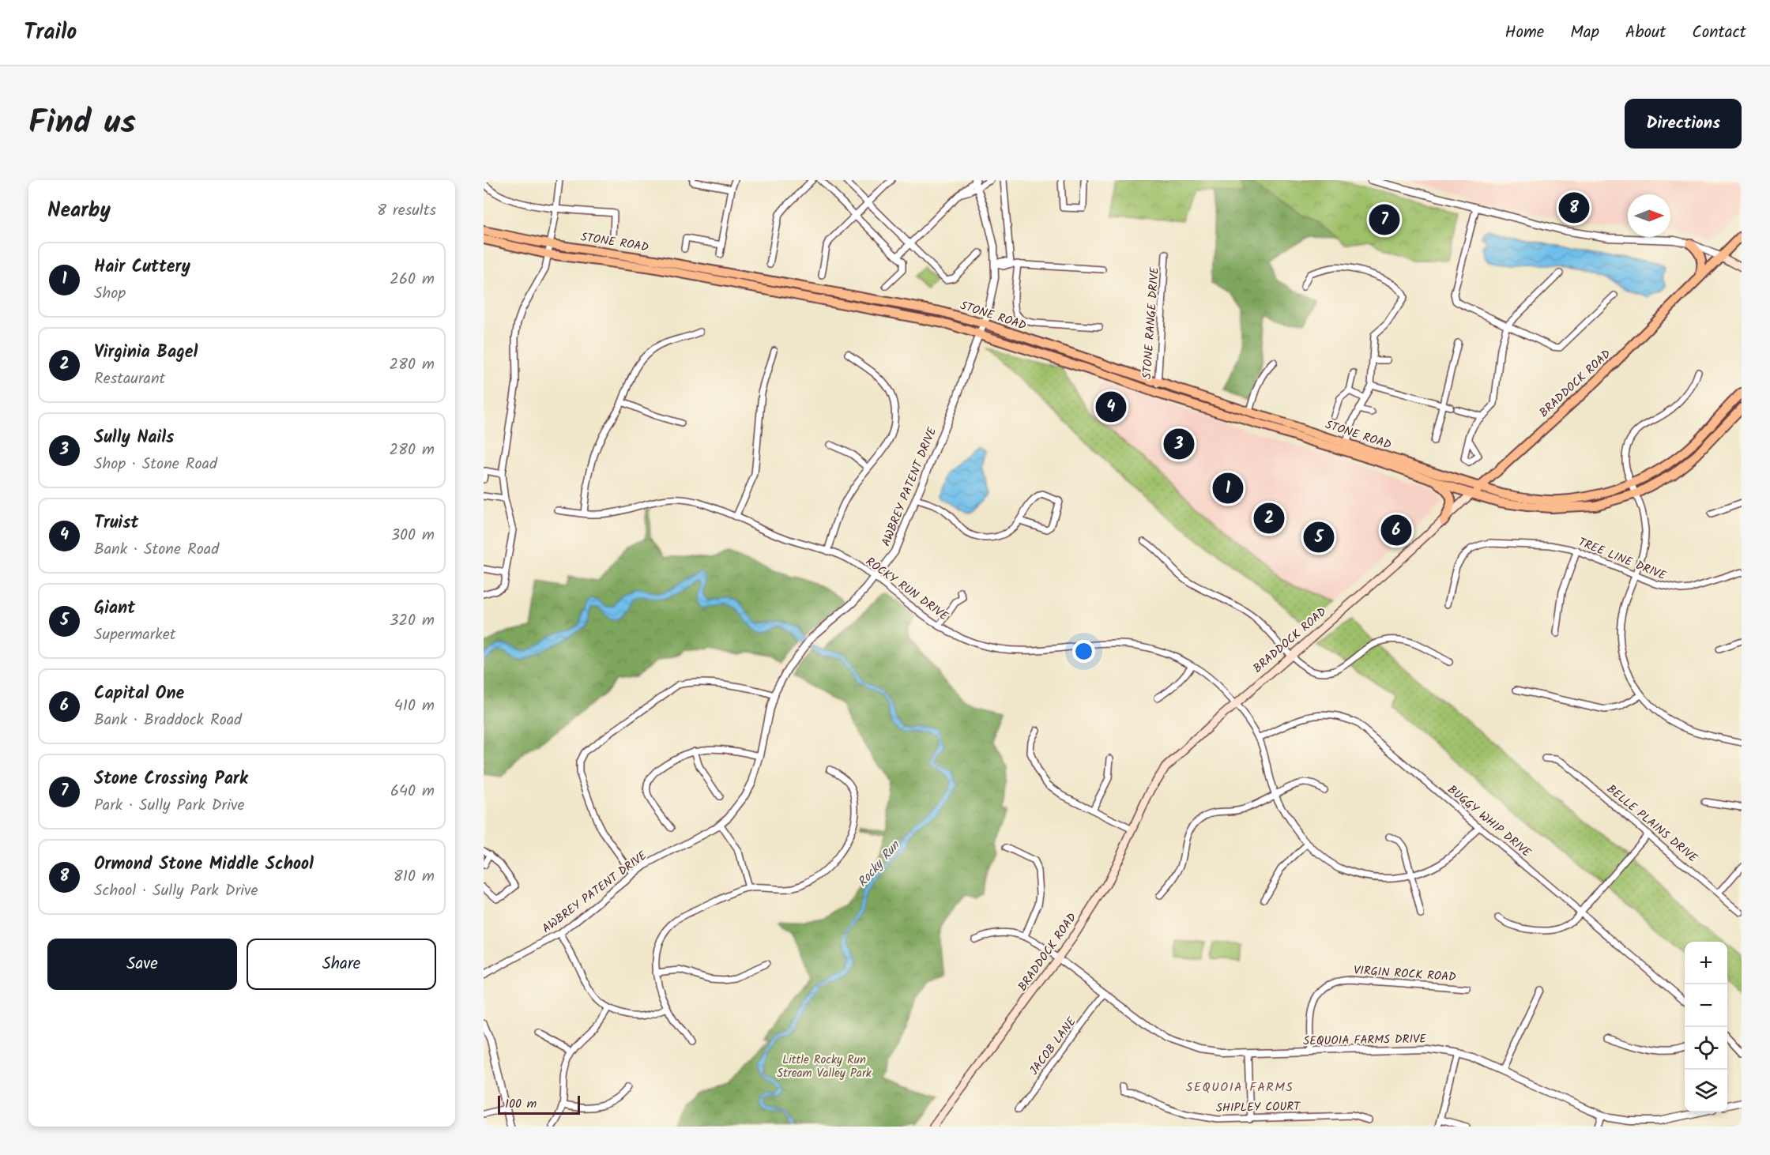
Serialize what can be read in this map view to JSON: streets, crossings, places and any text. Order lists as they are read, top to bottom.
{
  "streets": {
    "main road": ["STONE ROAD", "BRADDOCK ROAD"],
    "street": [
      "STONE RANGE DRIVE",
      "AWBREY PATENT DRIVE",
      "TREE LINE DRIVE",
      "ROCKY RUN DRIVE",
      "BUGGY WHIP DRIVE",
      "BELLE PLAINS DRIVE",
      "VIRGIN ROCK ROAD",
      "SEQUOIA FARMS DRIVE",
      "JACOB LANE",
      "SHIPLEY COURT"
    ]
  },
  "crossings": [
    ["STONE ROAD", "STONE RANGE DRIVE"],
    ["STONE ROAD", "BRADDOCK ROAD"],
    ["STONE ROAD", "AWBREY PATENT DRIVE"],
    ["BRADDOCK ROAD", "ROCKY RUN DRIVE"],
    ["BRADDOCK ROAD", "SEQUOIA FARMS DRIVE"],
    ["AWBREY PATENT DRIVE", "ROCKY RUN DRIVE"],
    ["ROCKY RUN DRIVE", "BUGGY WHIP DRIVE"],
    ["VIRGIN ROCK ROAD", "SEQUOIA FARMS DRIVE"],
    ["SEQUOIA FARMS DRIVE", "JACOB LANE"]
  ],
  "districts": ["SEQUOIA FARMS"],
  "water": ["Rocky Run"],
  "parks": ["Little Rocky Run Stream Valley Park"],
  "scale_bar": "100 m",
  "north": "right",
  "page": {
    "header": "Trailo",
    "nav": [
      "Home",
      "Map",
      "About",
      "Contact"
    ],
    "title": "Find us",
    "buttons": [
      "Directions",
      ["Save", "Share"]
    ],
    "heading": ["Nearby", "8 results"],
    "pins": [
      "8",
      "7",
      "4",
      "3",
      "1",
      "2",
      "6",
      "5"
    ],
    "list": [
      {
        "mark": "1",
        "name": "Hair Cuttery",
        "note": "Shop",
        "value": "260 m"
      },
      {
        "mark": "2",
        "name": "Virginia Bagel",
        "note": "Restaurant",
        "value": "280 m"
      },
      {
        "mark": "3",
        "name": "Sully Nails",
        "note": "Shop · Stone Road",
        "value": "280 m"
      },
      {
        "mark": "4",
        "name": "Truist",
        "note": "Bank · Stone Road",
        "value": "300 m"
      },
      {
        "mark": "5",
        "name": "Giant",
        "note": "Supermarket",
        "value": "320 m"
      },
      {
        "mark": "6",
        "name": "Capital One",
        "note": "Bank · Braddock Road",
        "value": "410 m"
      },
      {
        "mark": "7",
        "name": "Stone Crossing Park",
        "note": "Park · Sully Park Drive",
        "value": "640 m"
      },
      {
        "mark": "8",
        "name": "Ormond Stone Middle School",
        "note": "School · Sully Park Drive",
        "value": "810 m"
      }
    ],
    "map_buttons": ["+", "−"],
    "scale": "100 m"
  }
}
